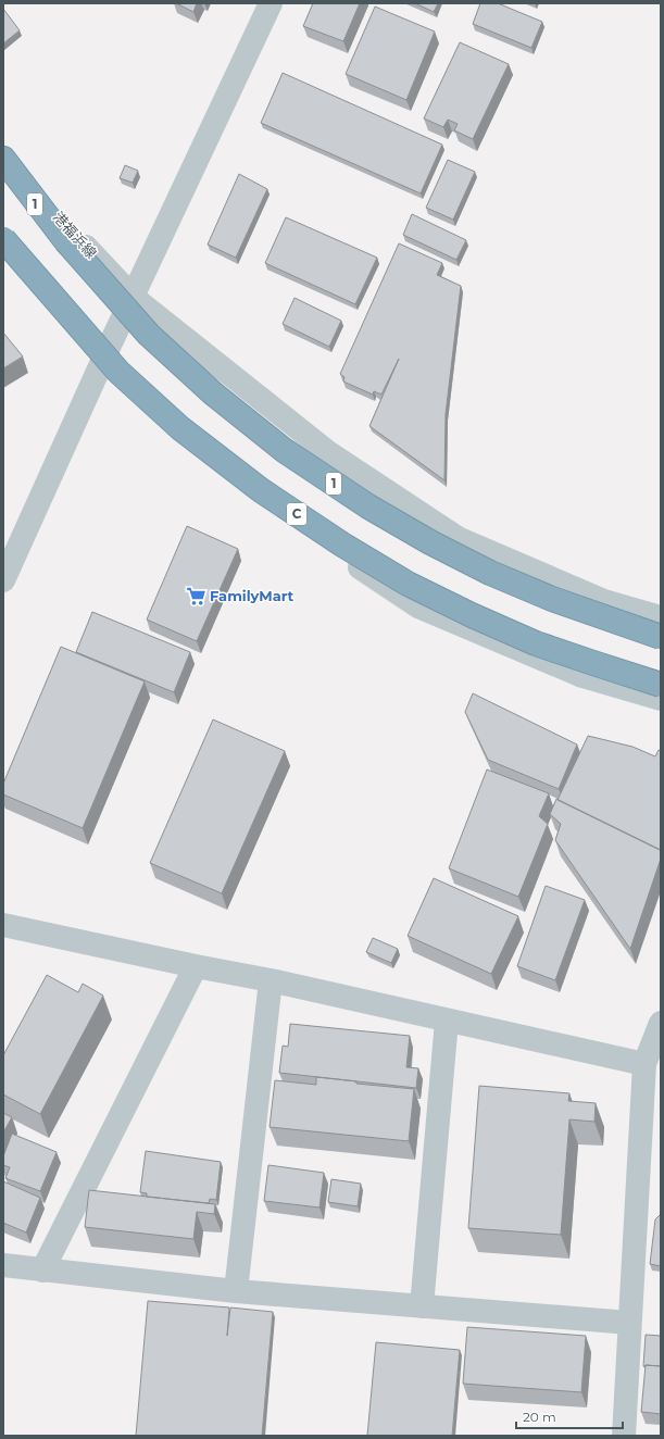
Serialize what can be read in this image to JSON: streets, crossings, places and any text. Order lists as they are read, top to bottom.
{
  "streets": {
    "highway": ["1", "C"],
    "street": ["港福浜線"]
  },
  "places": {
    "supermarket": ["FamilyMart"]
  },
  "scale_bar": "20 m"
}
